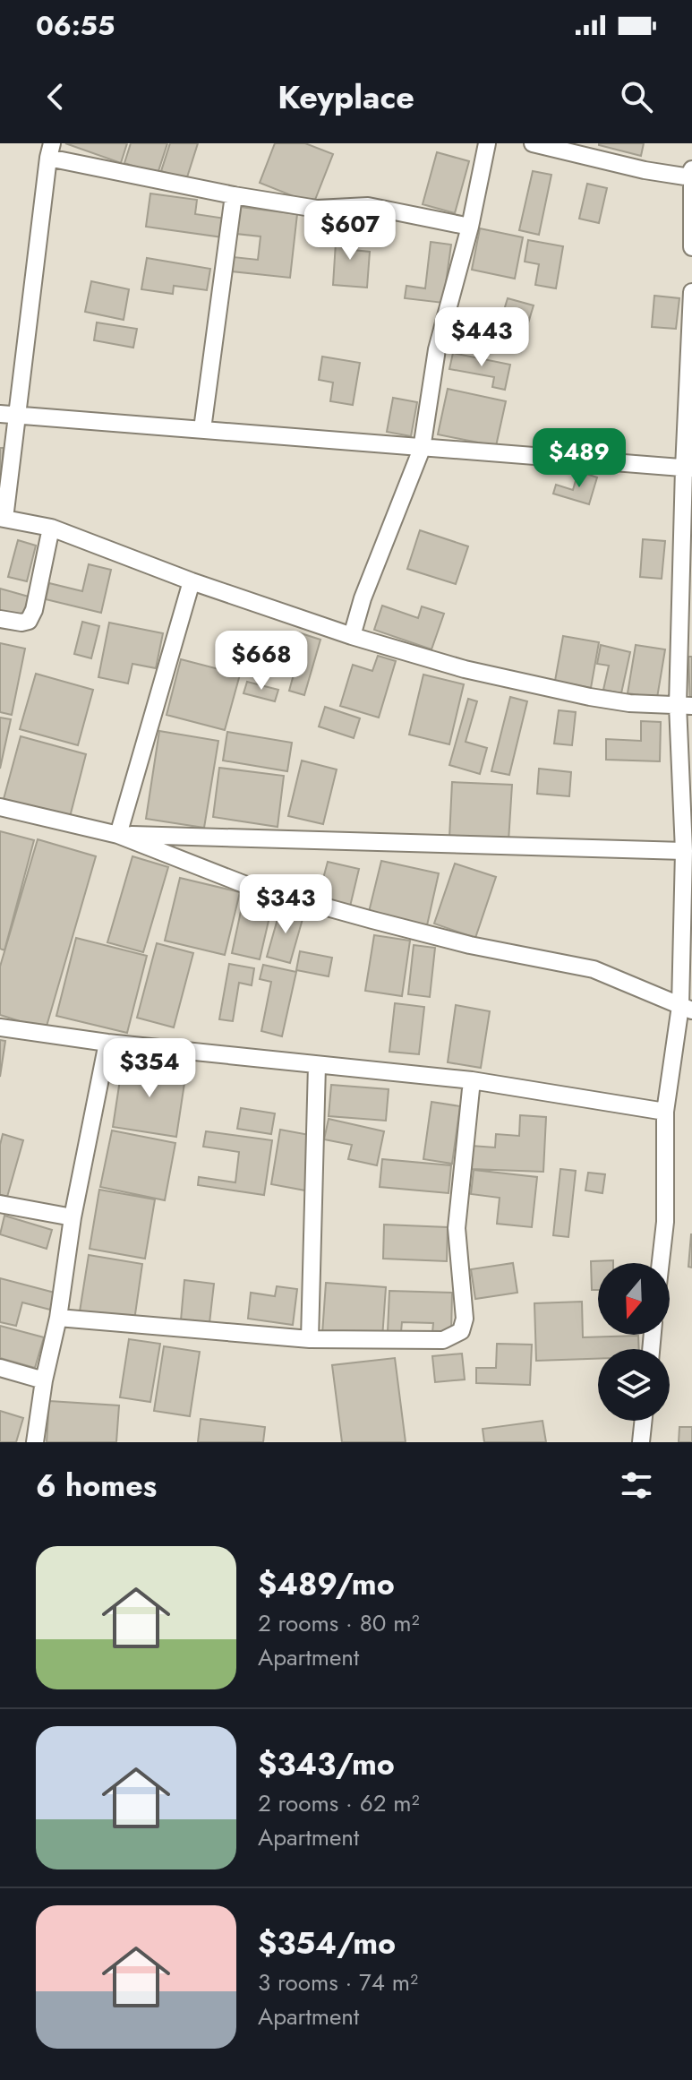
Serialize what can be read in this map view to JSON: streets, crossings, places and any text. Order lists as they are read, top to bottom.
{
  "north": "bottom",
  "page": {
    "status": "06:55",
    "header": "Keyplace",
    "price": [
      "$607",
      "$443",
      "$489",
      "$668",
      "$343",
      "$354"
    ],
    "heading": "6 homes",
    "list": [
      {
        "name": "$489/mo",
        "note": "2 rooms · 80 m² · Apartment"
      },
      {
        "name": "$343/mo",
        "note": "2 rooms · 62 m² · Apartment"
      },
      {
        "name": "$354/mo",
        "note": "3 rooms · 74 m² · Apartment"
      }
    ]
  }
}
